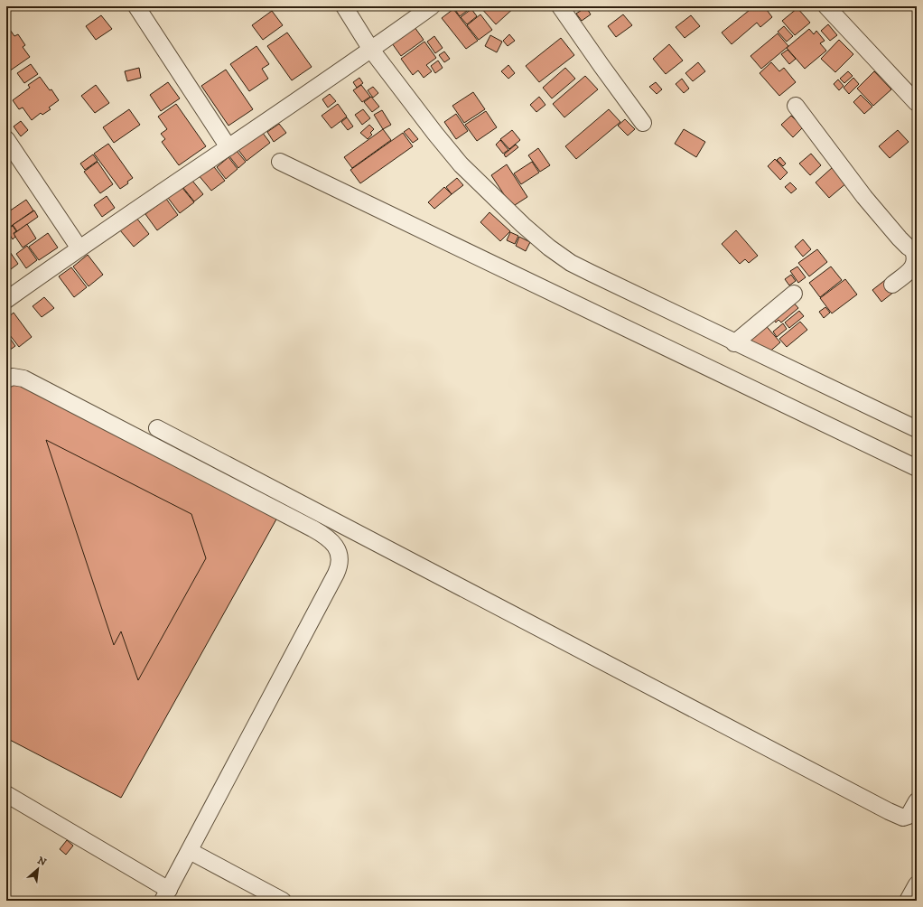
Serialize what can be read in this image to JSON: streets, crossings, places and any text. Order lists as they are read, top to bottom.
{
  "north": "top right"
}
